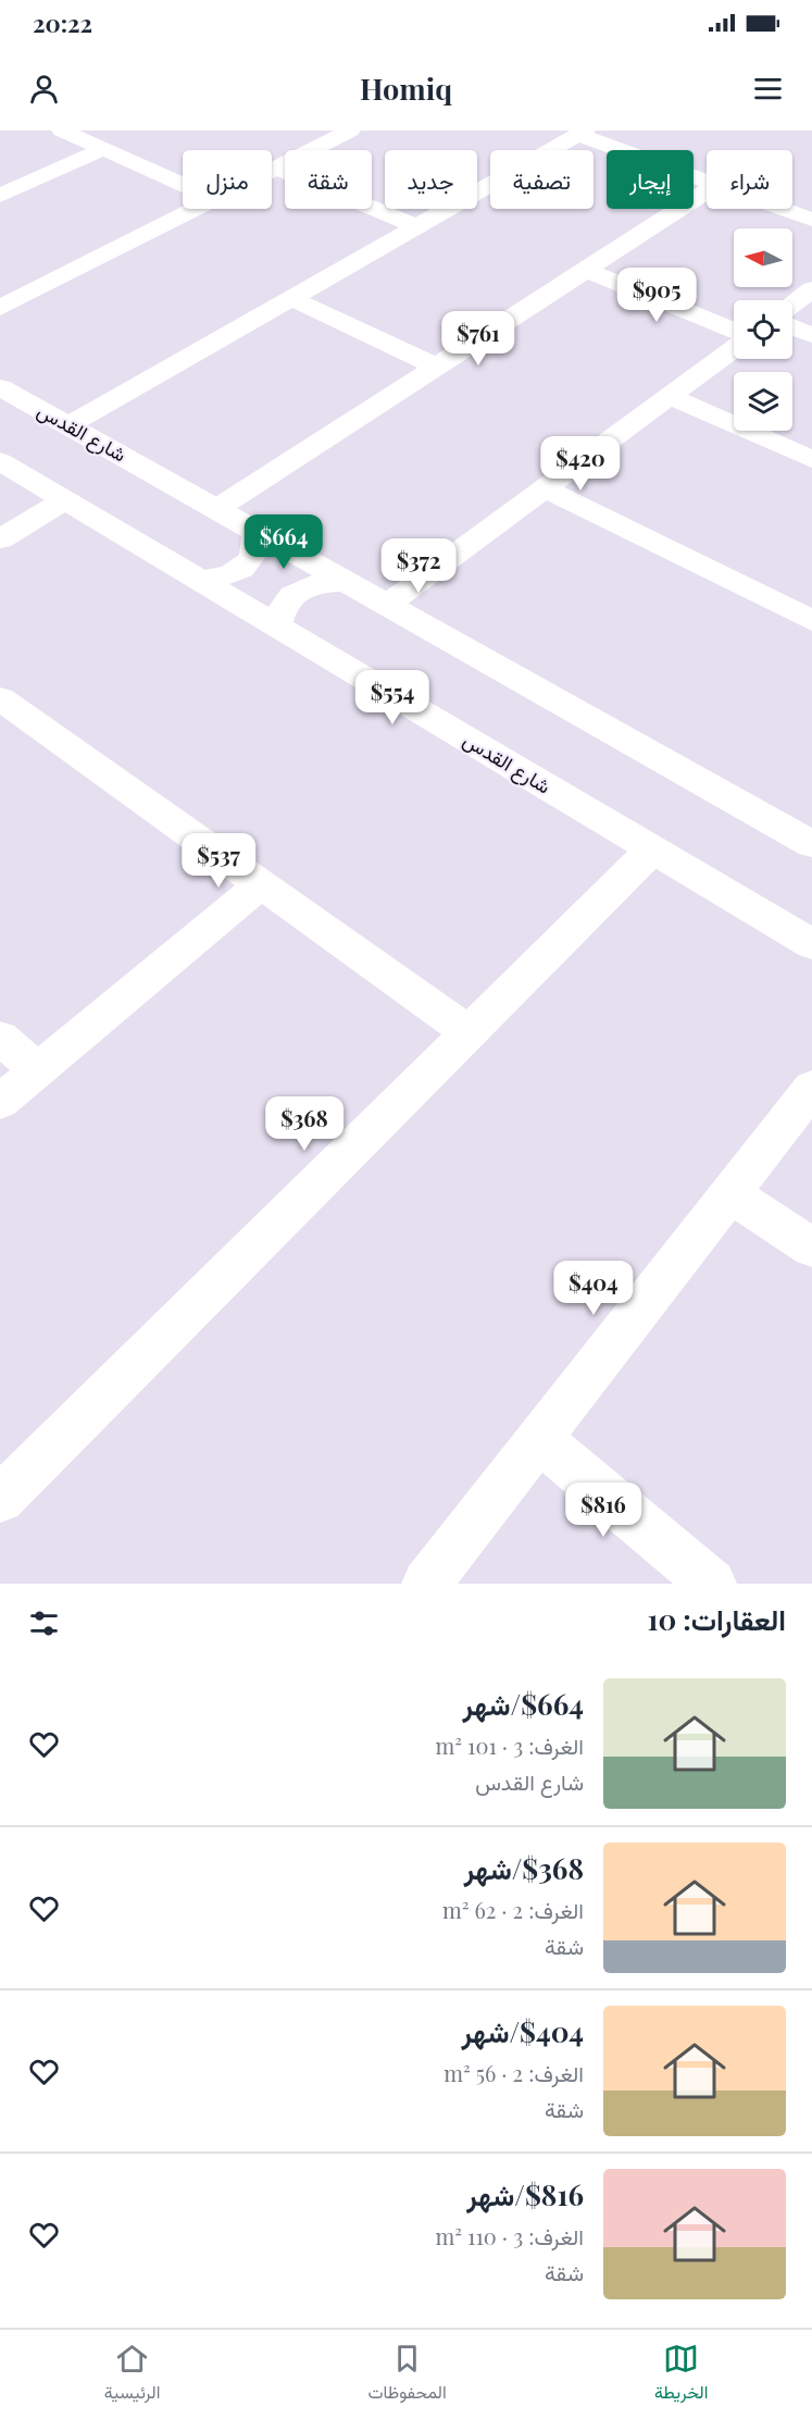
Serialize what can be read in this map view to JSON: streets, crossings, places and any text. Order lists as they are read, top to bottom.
{
  "streets": {
    "street": ["شارع القدس"]
  },
  "north": "left",
  "page": {
    "status": "20:22",
    "header": "Homiq",
    "chip": [
      "شراء",
      "إيجار",
      "تصفية",
      "جديد",
      "شقة",
      "منزل"
    ],
    "price": [
      "$905",
      "$761",
      "$420",
      "$664",
      "$372",
      "$554",
      "$537",
      "$368",
      "$404",
      "$816"
    ],
    "heading": "العقارات: 10",
    "list": [
      {
        "name": "$664/شهر",
        "note": "الغرف: 3 · 101 m² · شارع القدس"
      },
      {
        "name": "$368/شهر",
        "note": "الغرف: 2 · 62 m² · شقة"
      },
      {
        "name": "$404/شهر",
        "note": "الغرف: 2 · 56 m² · شقة"
      },
      {
        "name": "$816/شهر",
        "note": "الغرف: 3 · 110 m² · شقة"
      }
    ],
    "tabs": ["الخريطة", "المحفوظات", "الرئيسية"]
  }
}
